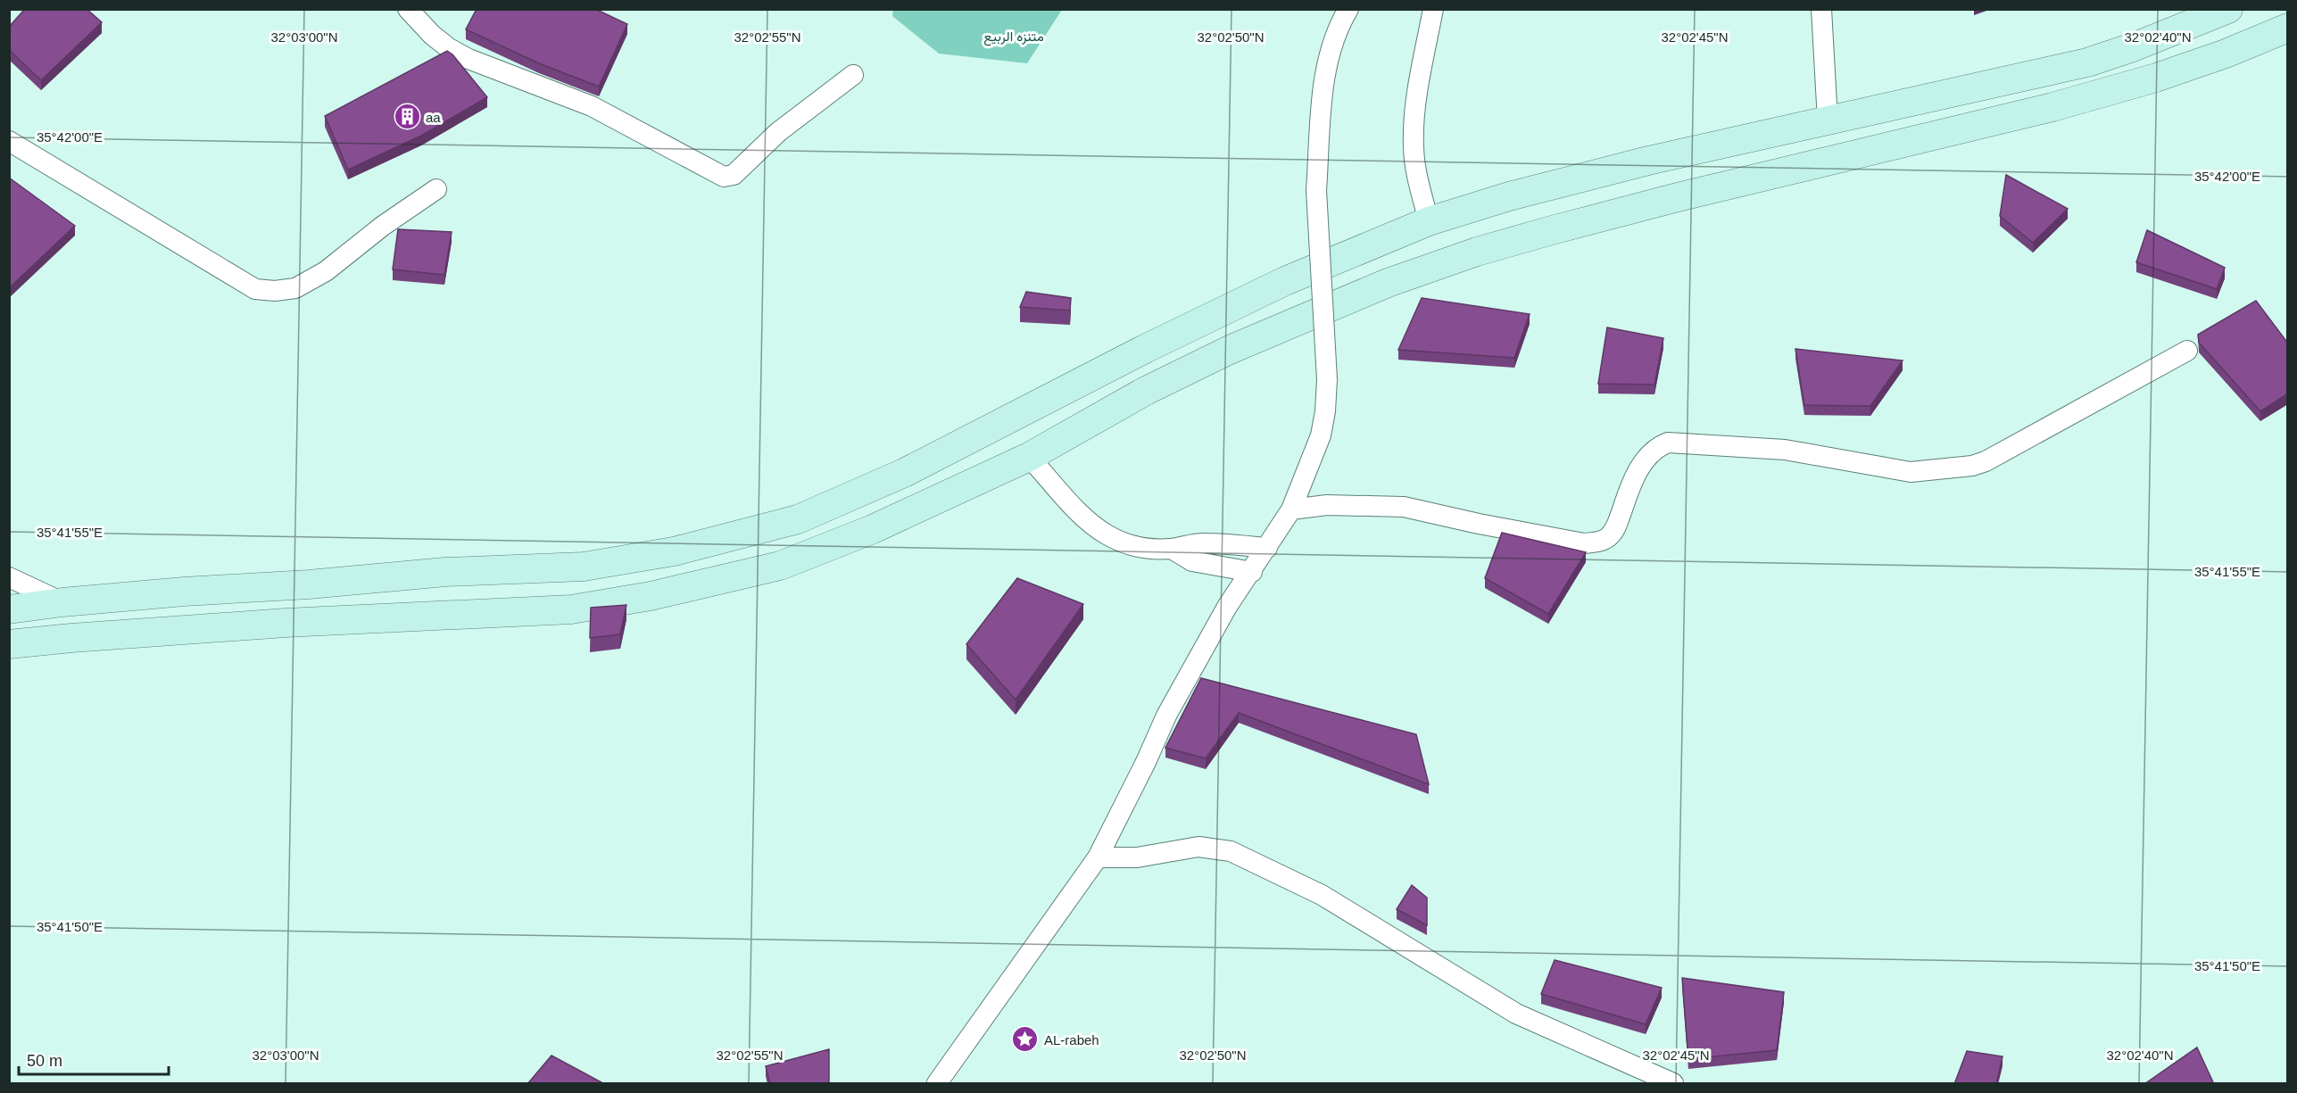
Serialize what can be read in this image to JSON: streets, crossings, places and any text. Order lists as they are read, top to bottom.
{
  "parks": ["متنزه الربيع"],
  "places": {
    "building": ["aa"],
    "place": ["AL-rabeh"]
  },
  "scale_bar": "50 m",
  "coordinates": [
    "32°03'00\"N",
    "32°02'55\"N",
    "32°02'50\"N",
    "32°02'45\"N",
    "32°02'40\"N",
    "35°42'00\"E",
    "35°41'55\"E",
    "35°41'50\"E"
  ]
}
